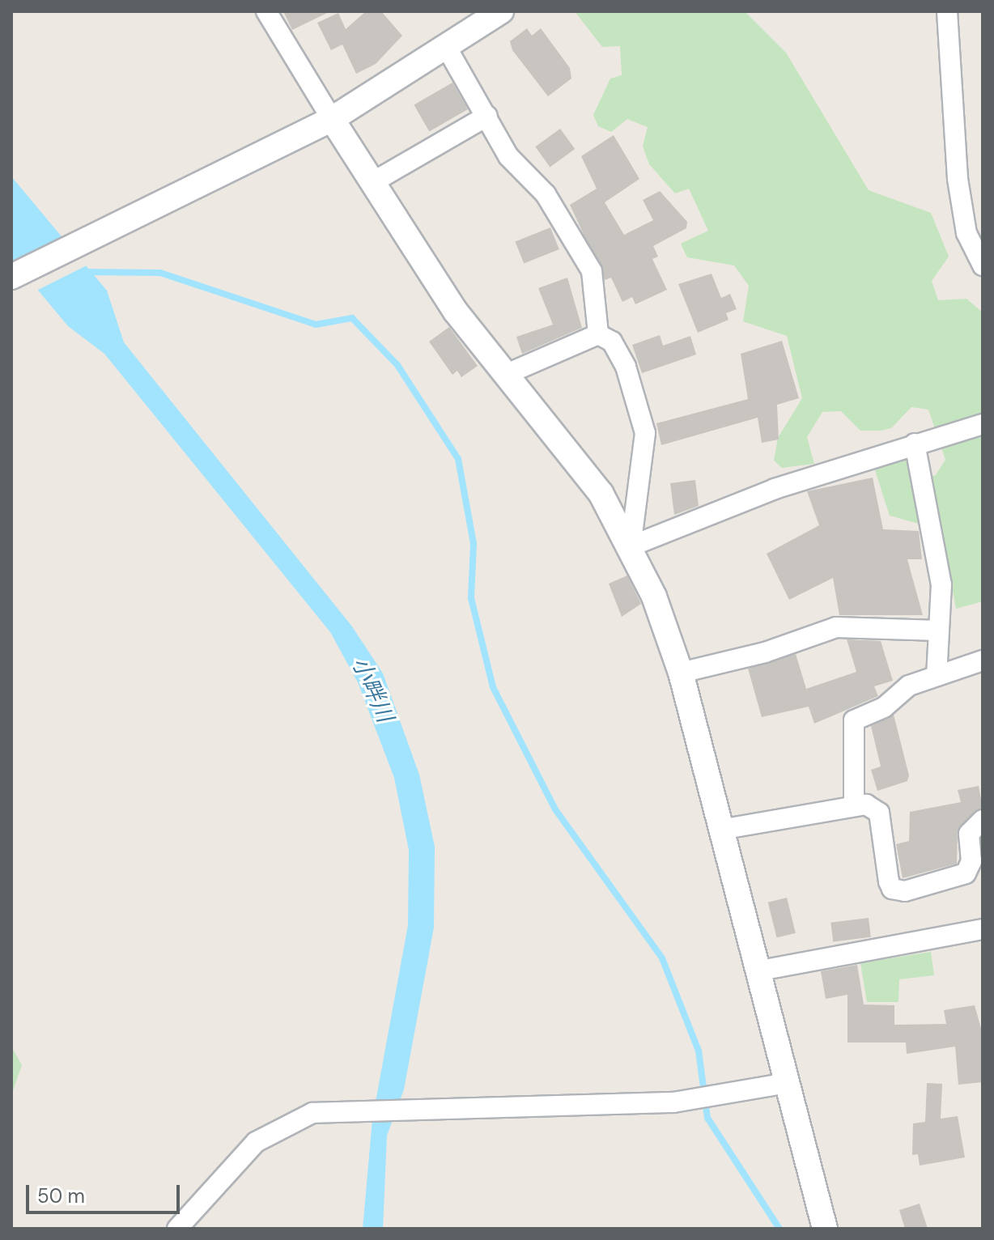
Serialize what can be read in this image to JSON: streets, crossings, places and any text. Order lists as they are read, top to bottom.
{
  "water": ["小畔川"],
  "scale_bar": "50 m"
}
